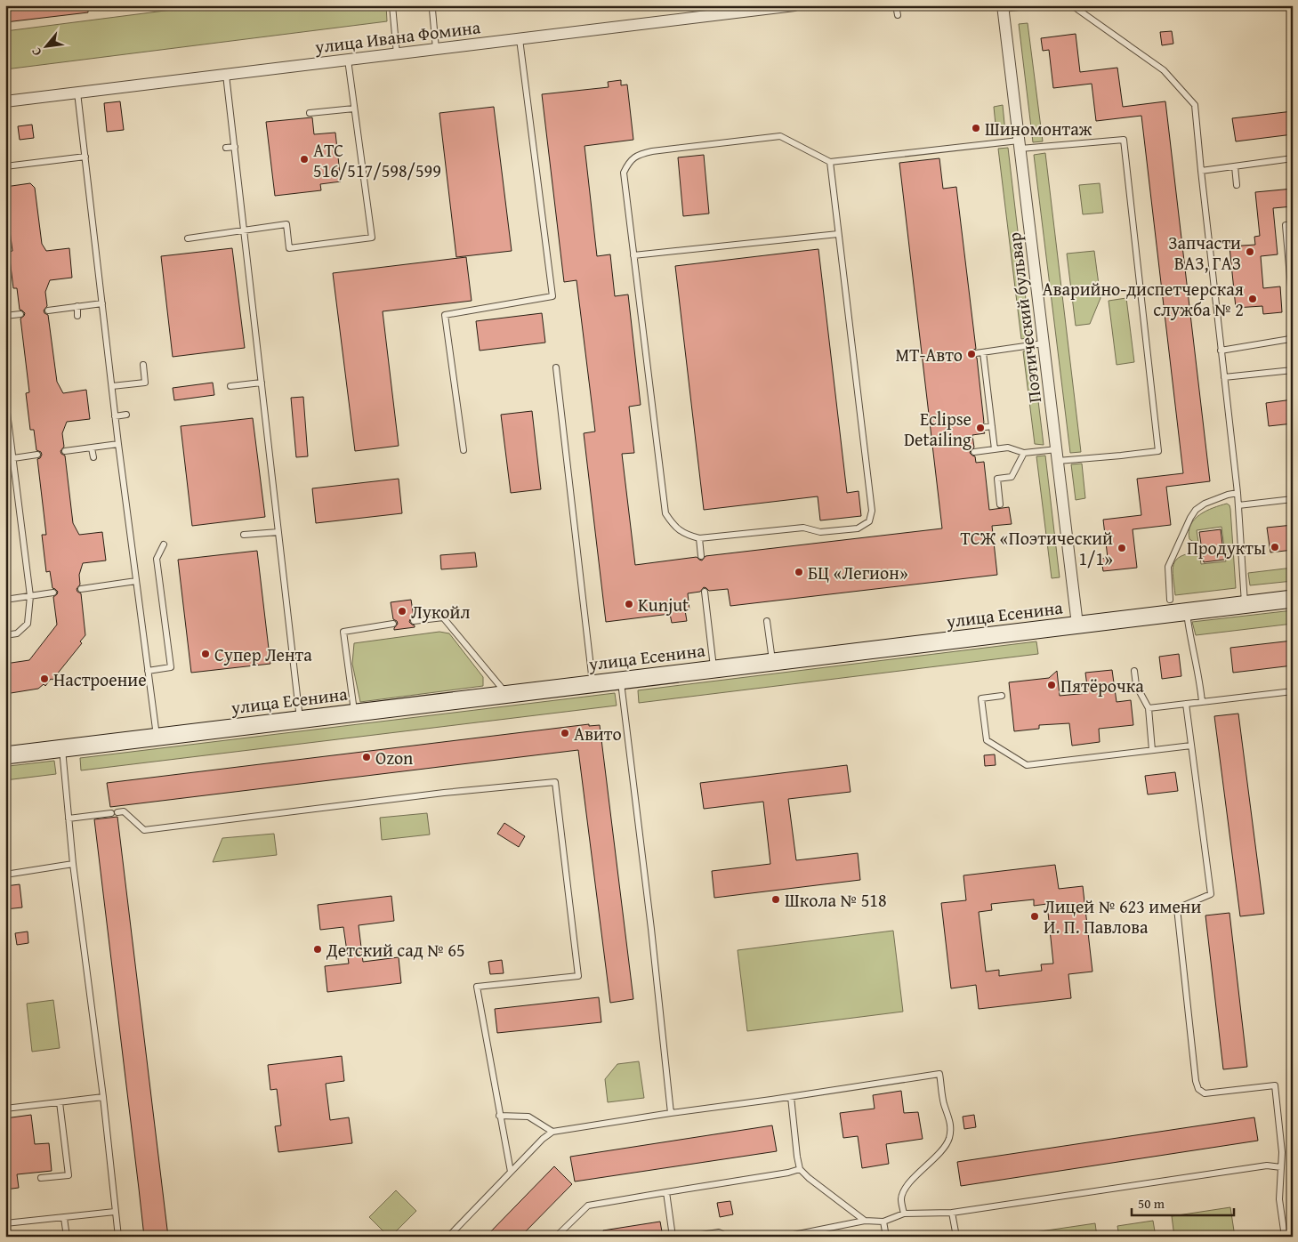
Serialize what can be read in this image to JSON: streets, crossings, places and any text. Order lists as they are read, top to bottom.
{
  "streets": {
    "street": ["улица Ивана Фомина", "Поэтический бульвар", "улица Есенина"]
  },
  "crossings": [
    ["Поэтический бульвар", "улица Есенина"]
  ],
  "places": [
    "Шиномонтаж",
    "АТС 516/517/598/599",
    "Запчасти ВАЗ, ГАЗ",
    "Аварийно-диспетчерская служба № 2",
    "МТ-Авто",
    "Eclipse Detailing",
    "Продукты",
    "ТСЖ «Поэтический 1/1»",
    "БЦ «Легион»",
    "Kunjut",
    "Лукойл",
    "Супер Лента",
    "Настроение",
    "Пятёрочка",
    "Авито",
    "Ozon",
    "Школа № 518",
    "Лицей № 623 имени И. П. Павлова",
    "Детский сад № 65"
  ],
  "scale_bar": "50 m",
  "north": "bottom left"
}
